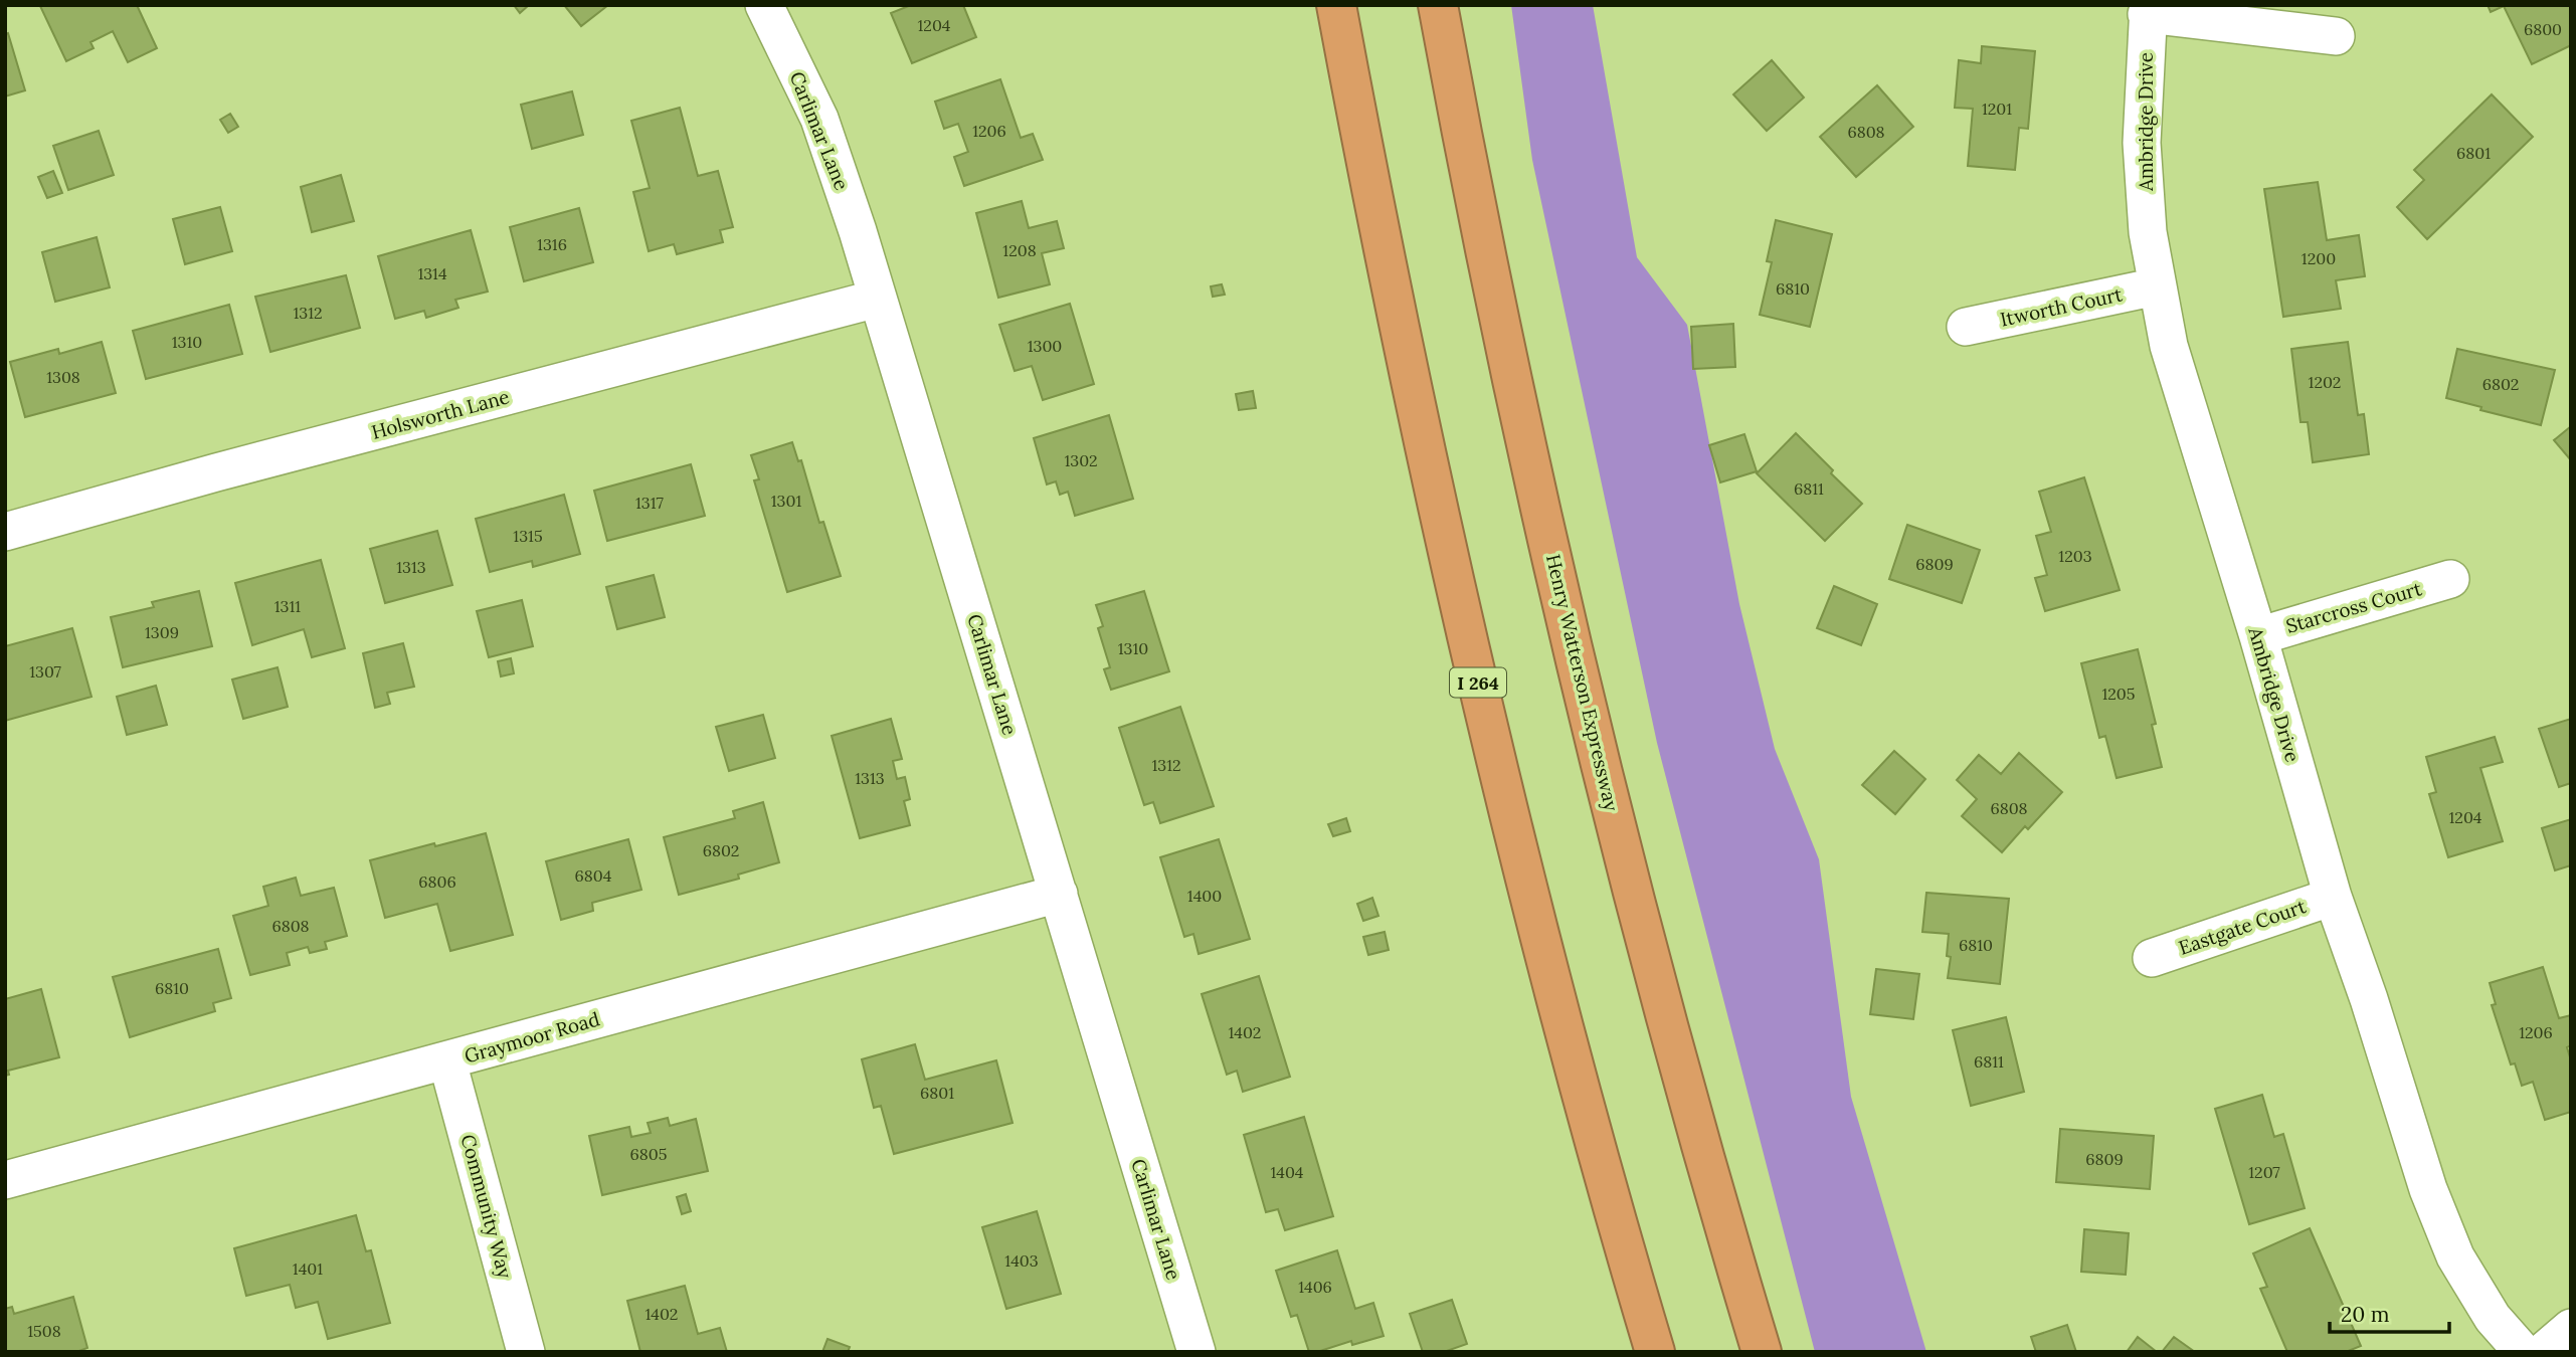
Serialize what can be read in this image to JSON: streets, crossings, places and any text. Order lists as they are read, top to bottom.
{
  "streets": {
    "highway": ["I 264", "Henry Watterson Expressway"],
    "street": [
      "Ambridge Drive",
      "Carlimar Lane",
      "Itworth Court",
      "Holsworth Lane",
      "Starcross Court",
      "Eastgate Court",
      "Graymoor Road",
      "Community Way"
    ]
  },
  "crossings": [
    ["Ambridge Drive", "Itworth Court"],
    ["Ambridge Drive", "Starcross Court"],
    ["Ambridge Drive", "Eastgate Court"],
    ["Carlimar Lane", "Holsworth Lane"],
    ["Carlimar Lane", "Graymoor Road"],
    ["Graymoor Road", "Community Way"]
  ],
  "house_numbers": [
    "1204",
    "6800",
    "1201",
    "1206",
    "6808",
    "6801",
    "1316",
    "1208",
    "1200",
    "1314",
    "6810",
    "1312",
    "1310",
    "1300",
    "1308",
    "1202",
    "6802",
    "1302",
    "6811",
    "1301",
    "1317",
    "1315",
    "1203",
    "6809",
    "1313",
    "1311",
    "1309",
    "1310",
    "1307",
    "1205",
    "1312",
    "1313",
    "6808",
    "1204",
    "6802",
    "6804",
    "6806",
    "1400",
    "6808",
    "6810",
    "6810",
    "1402",
    "1206",
    "6811",
    "6801",
    "6805",
    "6809",
    "1404",
    "1207",
    "1403",
    "1401",
    "1406",
    "1402",
    "1508"
  ],
  "scale_bar": "20 m"
}
